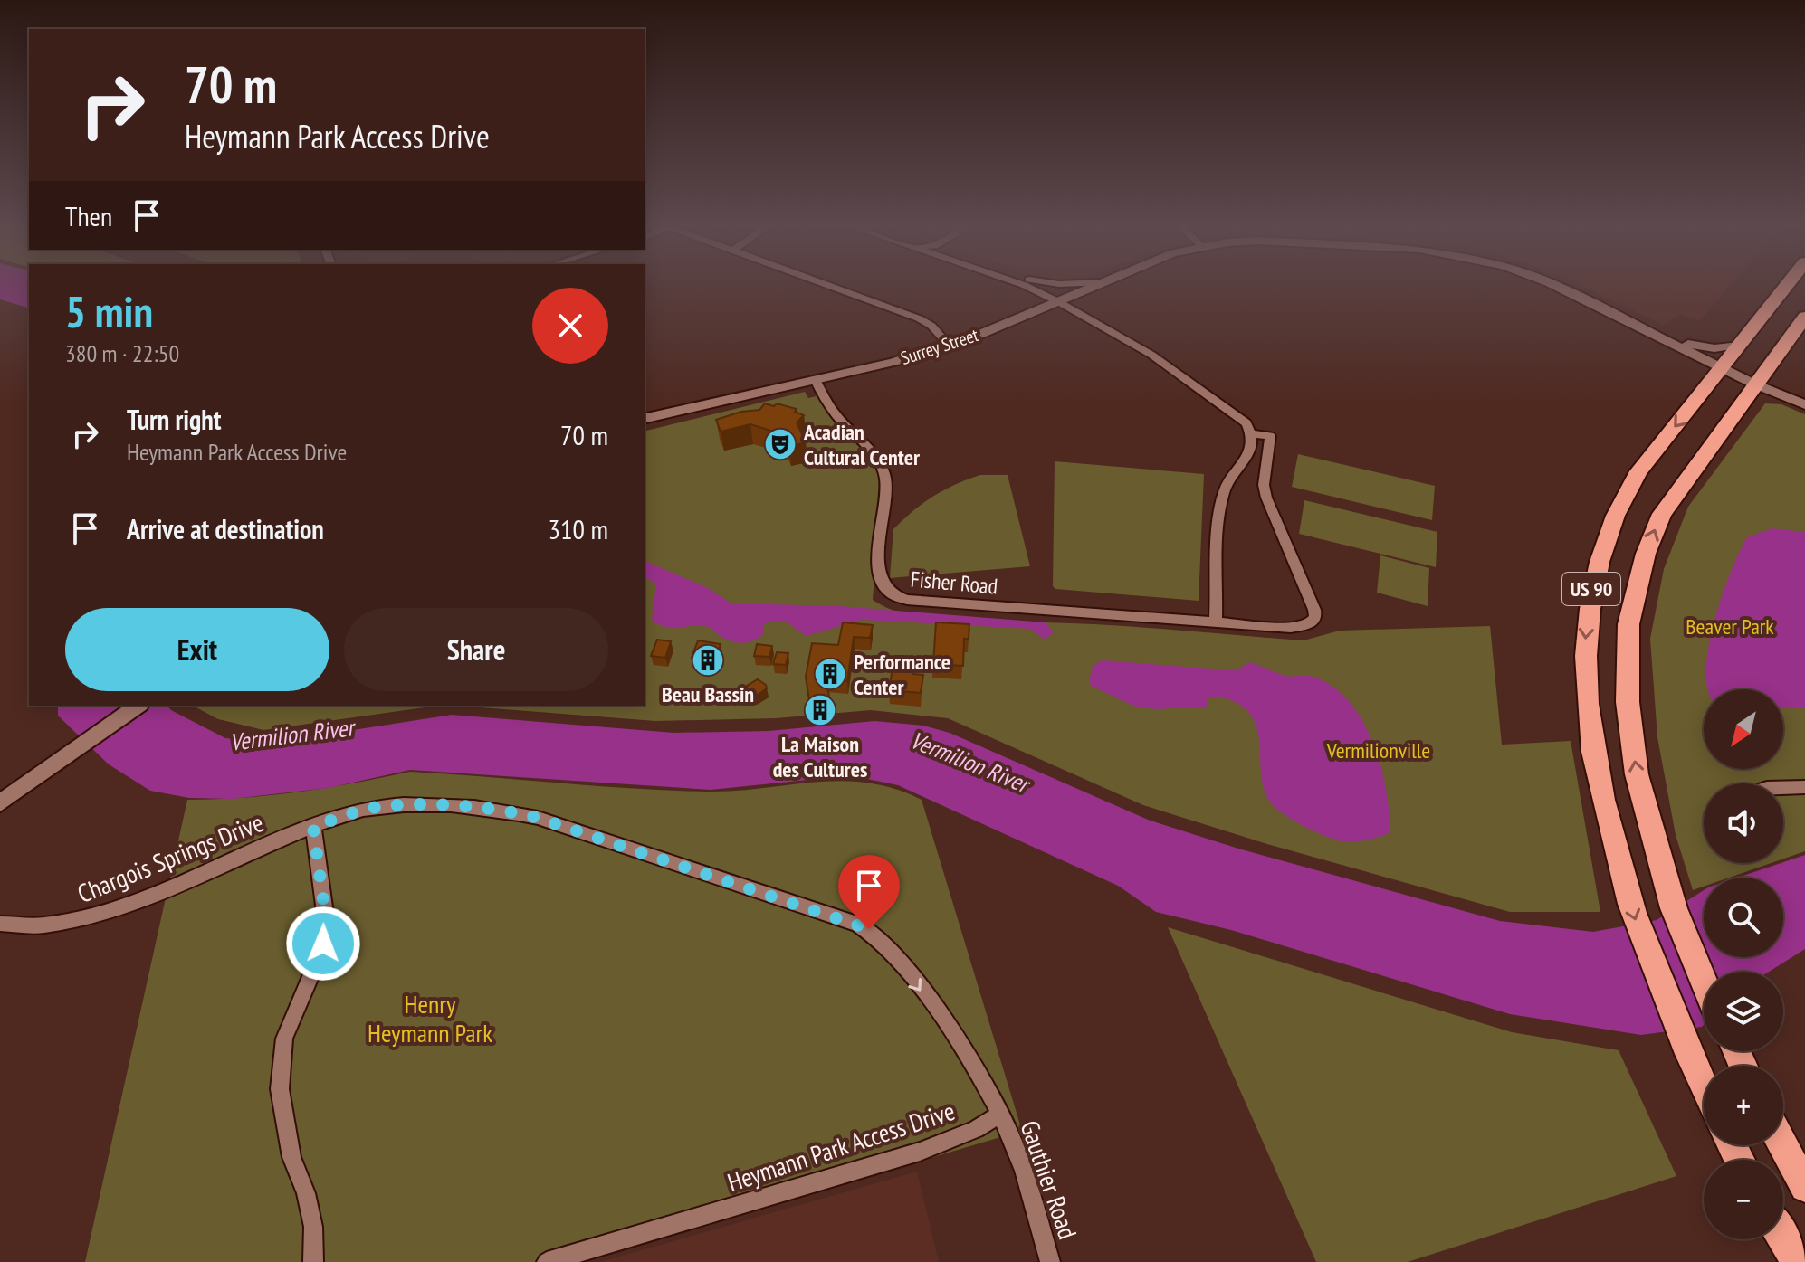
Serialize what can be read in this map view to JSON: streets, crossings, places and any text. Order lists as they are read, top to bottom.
{
  "streets": {
    "highway": ["US 90"],
    "street": [
      "Surrey Street",
      "Fisher Road",
      "Chargois Springs Drive",
      "Heymann Park Access Drive",
      "Gauthier Road"
    ]
  },
  "crossings": [
    ["Surrey Street", "Fisher Road"],
    ["Surrey Street", "US 90"],
    ["Heymann Park Access Drive", "Gauthier Road"]
  ],
  "water": ["Vermilion River"],
  "parks": ["Beaver Park", "Vermilionville", "Henry Heymann Park"],
  "places": {
    "theatre": ["Acadian Cultural Center"],
    "building": ["Beau Bassin", "Performance Center", "La Maison des Cultures"]
  },
  "north": "bottom left",
  "page": {
    "turn": ["70 m", "Heymann Park Access Drive"],
    "then": "Then",
    "heading": ["5 min", "380 m · 22:50"],
    "list": [
      {
        "name": "Turn right",
        "note": "Heymann Park Access Drive",
        "value": "70 m"
      },
      {
        "name": "Arrive at destination",
        "value": "310 m"
      }
    ],
    "buttons": ["Exit", "Share"],
    "map_buttons": ["+", "−"]
  }
}
